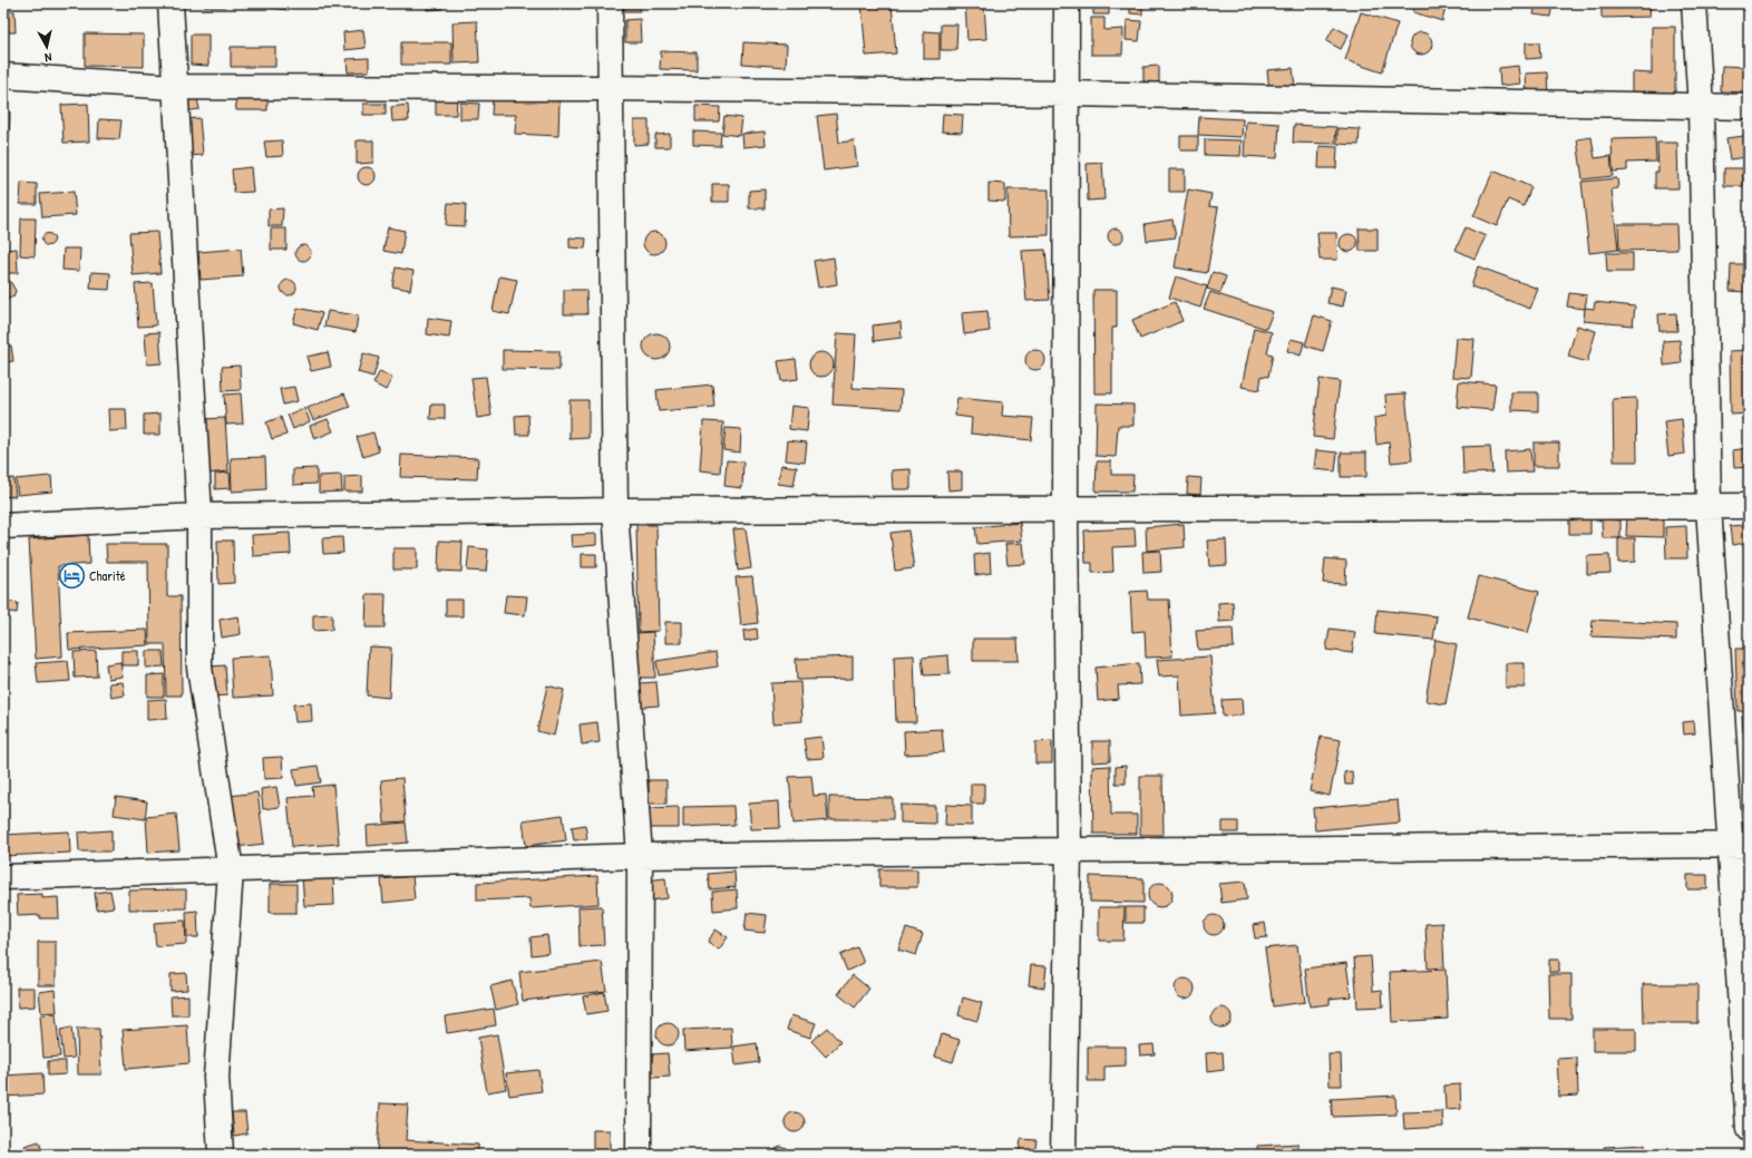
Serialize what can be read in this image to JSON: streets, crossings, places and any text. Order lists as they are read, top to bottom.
{
  "places": {
    "hotel": ["Charité"]
  },
  "north": "bottom"
}
